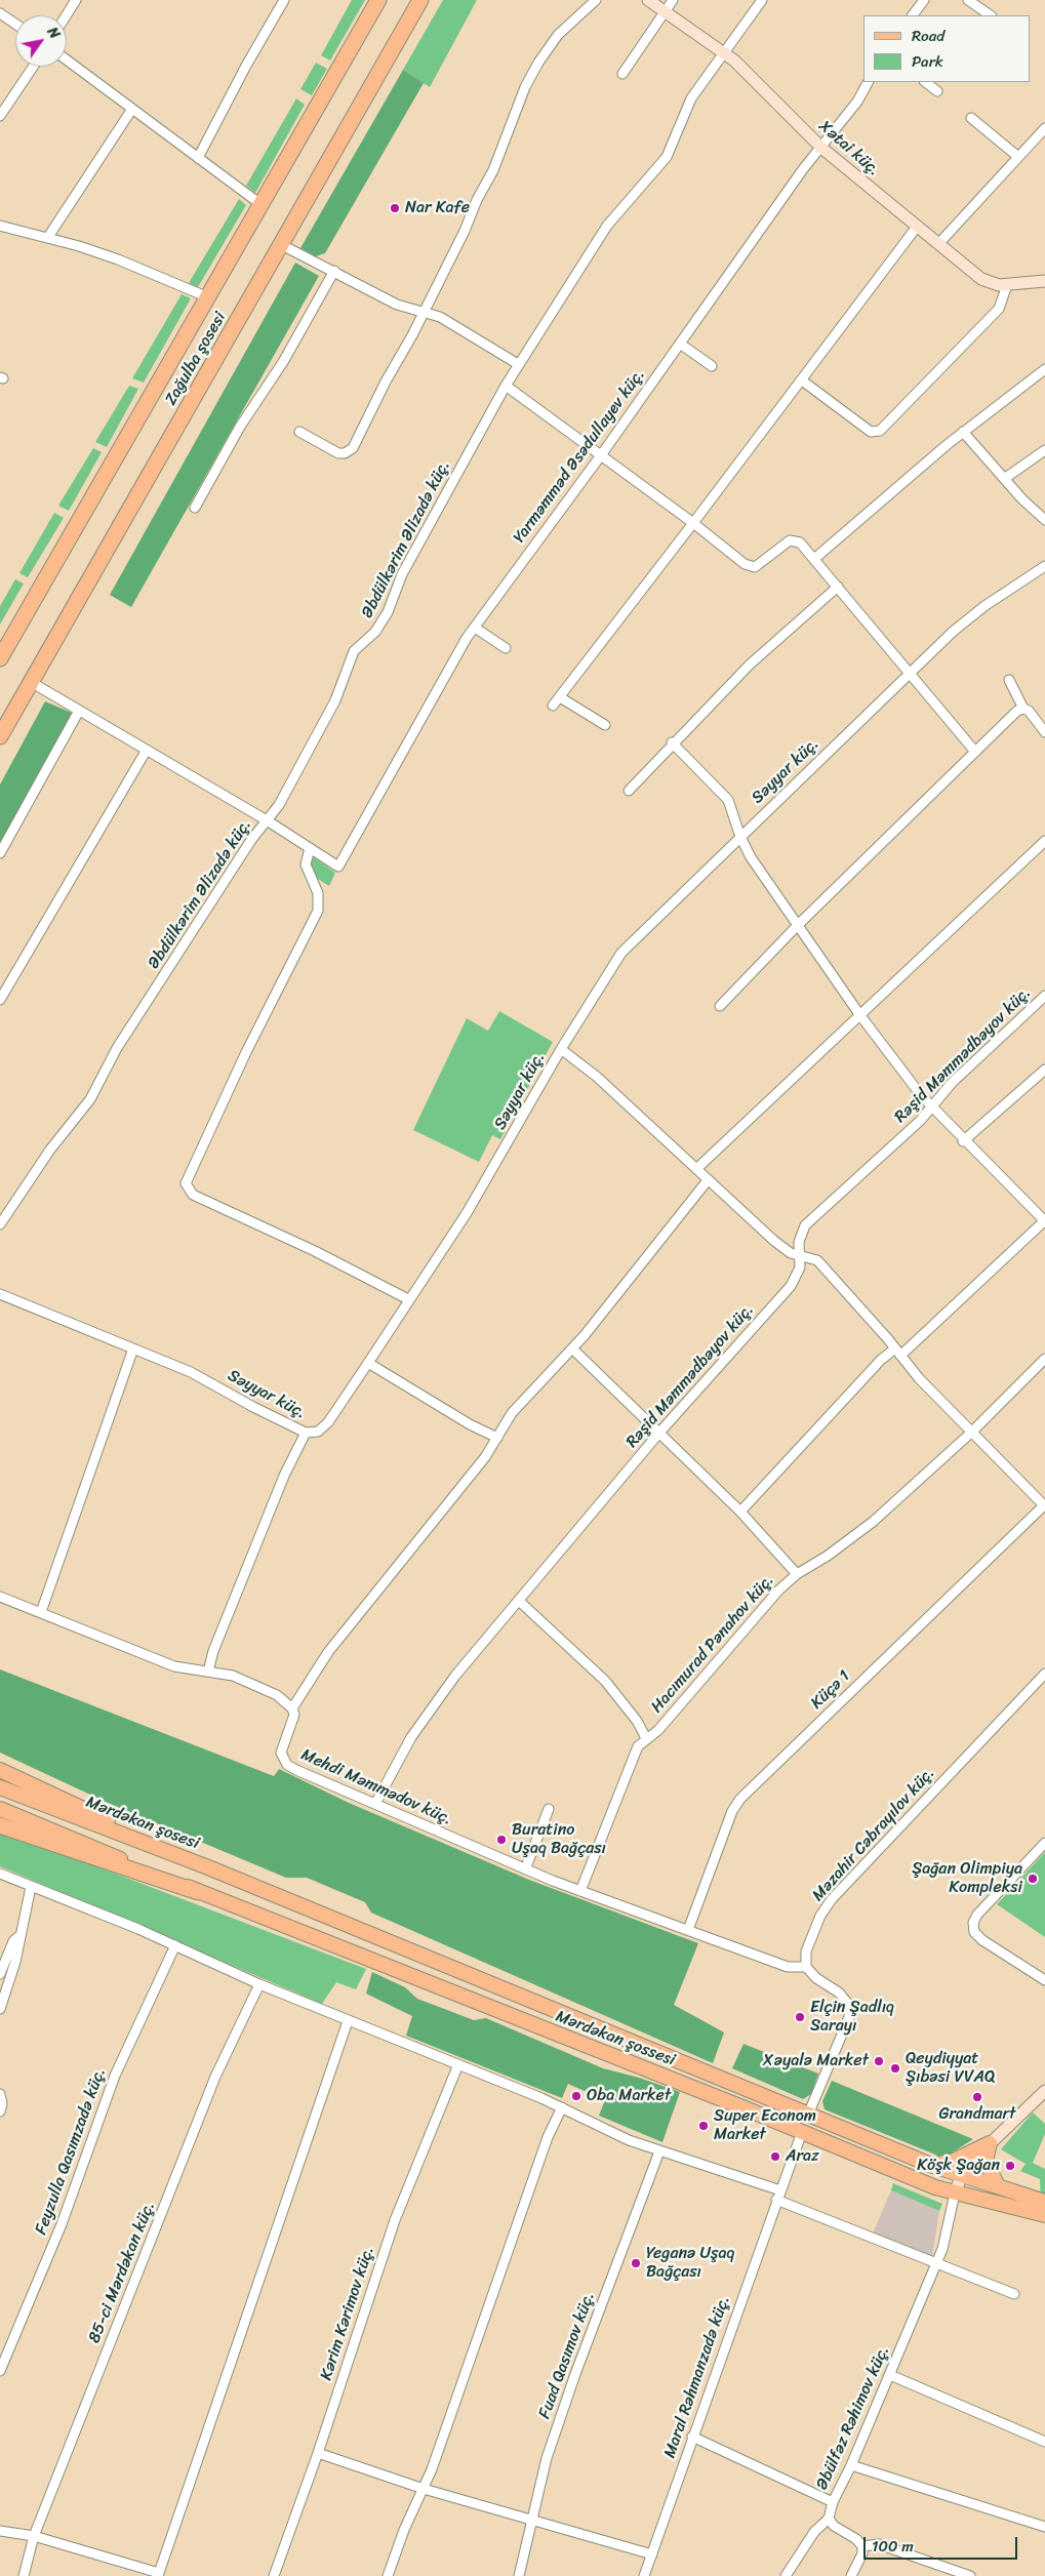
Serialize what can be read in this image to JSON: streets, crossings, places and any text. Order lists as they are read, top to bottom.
{
  "streets": {
    "highway": ["Zağulba şosesi"],
    "main road": ["Mərdəkan şosesi", "Mərdəkan şossesi"],
    "street": [
      "Xətai küç.",
      "Yarməmməd Əsədullayev küç.",
      "Əbdülkərim Əlizadə küç.",
      "Səyyar küç.",
      "Rəşid Məmmədbəyov küç.",
      "Hacımurad Pənahov küç.",
      "Küçə 1",
      "Mehdi Məmmədov küç.",
      "Məzahir Cəbrayılov küç.",
      "Feyzulla Qasımzadə küç.",
      "85-ci Mərdəkan küç.",
      "Kərim Kərimov küç.",
      "Fuad Qasımov küç.",
      "Maral Rəhmanzadə küç.",
      "Əbülfəz Rəhimov küç."
    ]
  },
  "crossings": [
    ["Xətai küç.", "Yarməmməd Əsədullayev küç."],
    ["Xətai küç.", "Əbdülkərim Əlizadə küç."],
    ["Rəşid Məmmədbəyov küç.", "Mehdi Məmmədov küç."],
    ["Hacımurad Pənahov küç.", "Mehdi Məmmədov küç."],
    ["Küçə 1", "Mehdi Məmmədov küç."],
    ["Mehdi Məmmədov küç.", "Məzahir Cəbrayılov küç."],
    ["Mərdəkan şosesi", "Mərdəkan şossesi"],
    ["Mərdəkan şossesi", "Maral Rəhmanzadə küç."],
    ["Mərdəkan şossesi", "Əbülfəz Rəhimov küç."]
  ],
  "places": [
    "Nar Kafe",
    "Buratino Uşaq Bağçası",
    "Şağan Olimpiya Kompleksi",
    "Elçin Şadlıq Sarayı",
    "Xəyalə Market",
    "Qeydiyyat Şıbəsi VVAQ",
    "Oba Market",
    "Grandmart",
    "Super Econom Market",
    "Araz",
    "Köşk Şağan",
    "Yeganə Uşaq Bağçası"
  ],
  "legend": ["Road", "Park"],
  "scale_bar": "100 m",
  "north": "top right"
}
